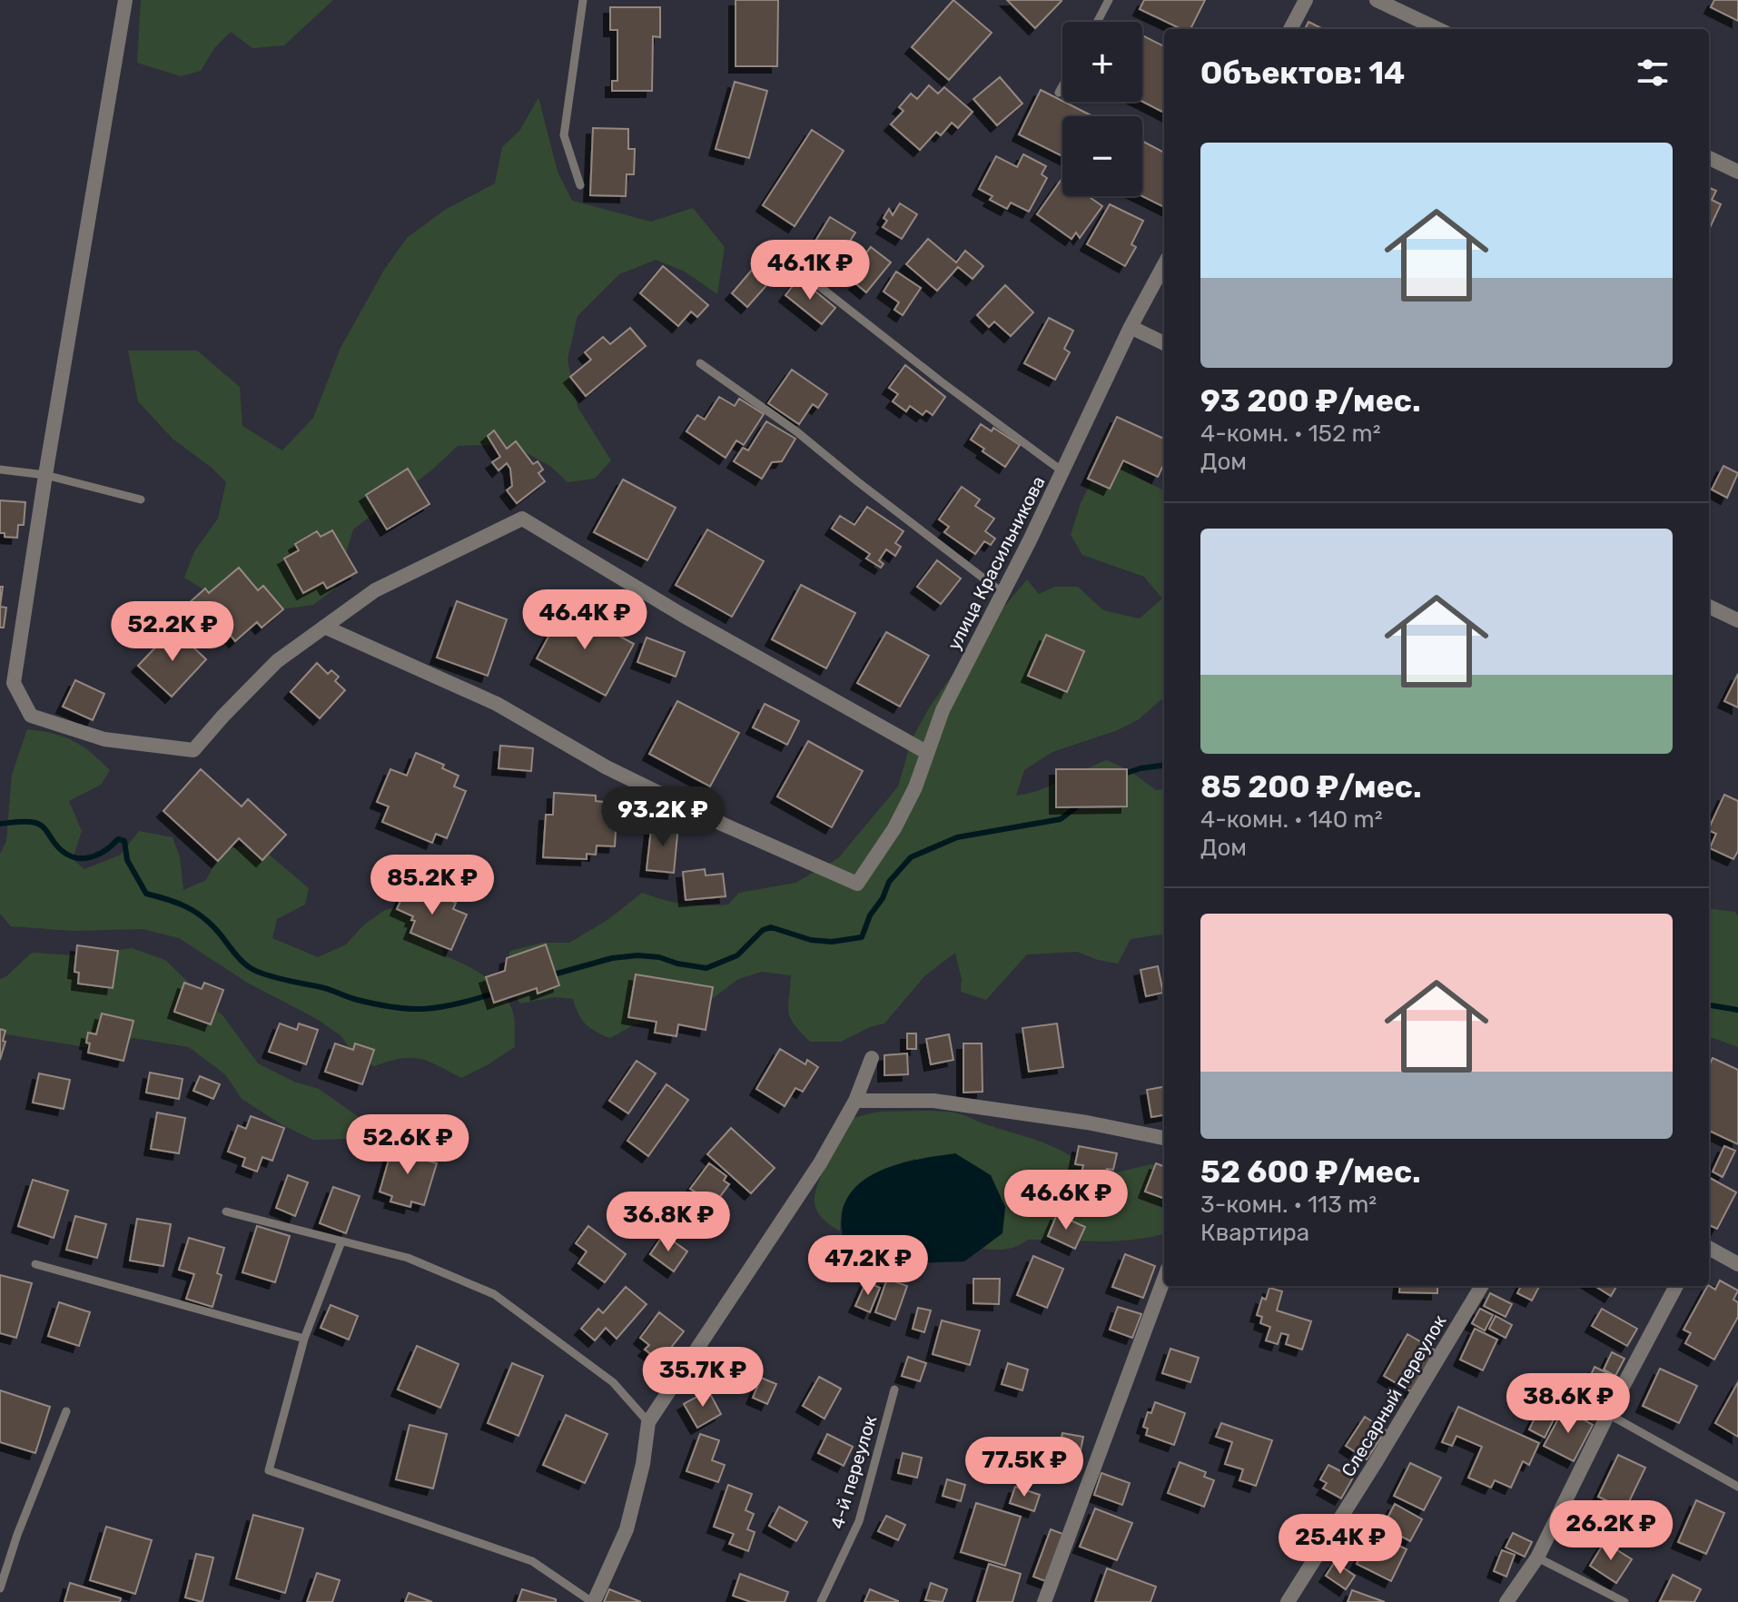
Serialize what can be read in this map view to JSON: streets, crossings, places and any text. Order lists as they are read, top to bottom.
{
  "streets": {
    "street": ["улица Красильникова", "Слесарный переулок"],
    "lane": ["4-й переулок"]
  },
  "page": {
    "map_buttons": ["+", "−"],
    "heading": "Объектов: 14",
    "list": [
      {
        "name": "93 200 ₽/мес.",
        "note": "4-комн. · 152 m² · Дом"
      },
      {
        "name": "85 200 ₽/мес.",
        "note": "4-комн. · 140 m² · Дом"
      },
      {
        "name": "52 600 ₽/мес.",
        "note": "3-комн. · 113 m² · Квартира"
      }
    ],
    "price": [
      "46.1K ₽",
      "46.4K ₽",
      "52.2K ₽",
      "93.2K ₽",
      "85.2K ₽",
      "52.6K ₽",
      "46.6K ₽",
      "36.8K ₽",
      "47.2K ₽",
      "35.7K ₽",
      "38.6K ₽",
      "77.5K ₽",
      "26.2K ₽",
      "25.4K ₽"
    ]
  }
}
